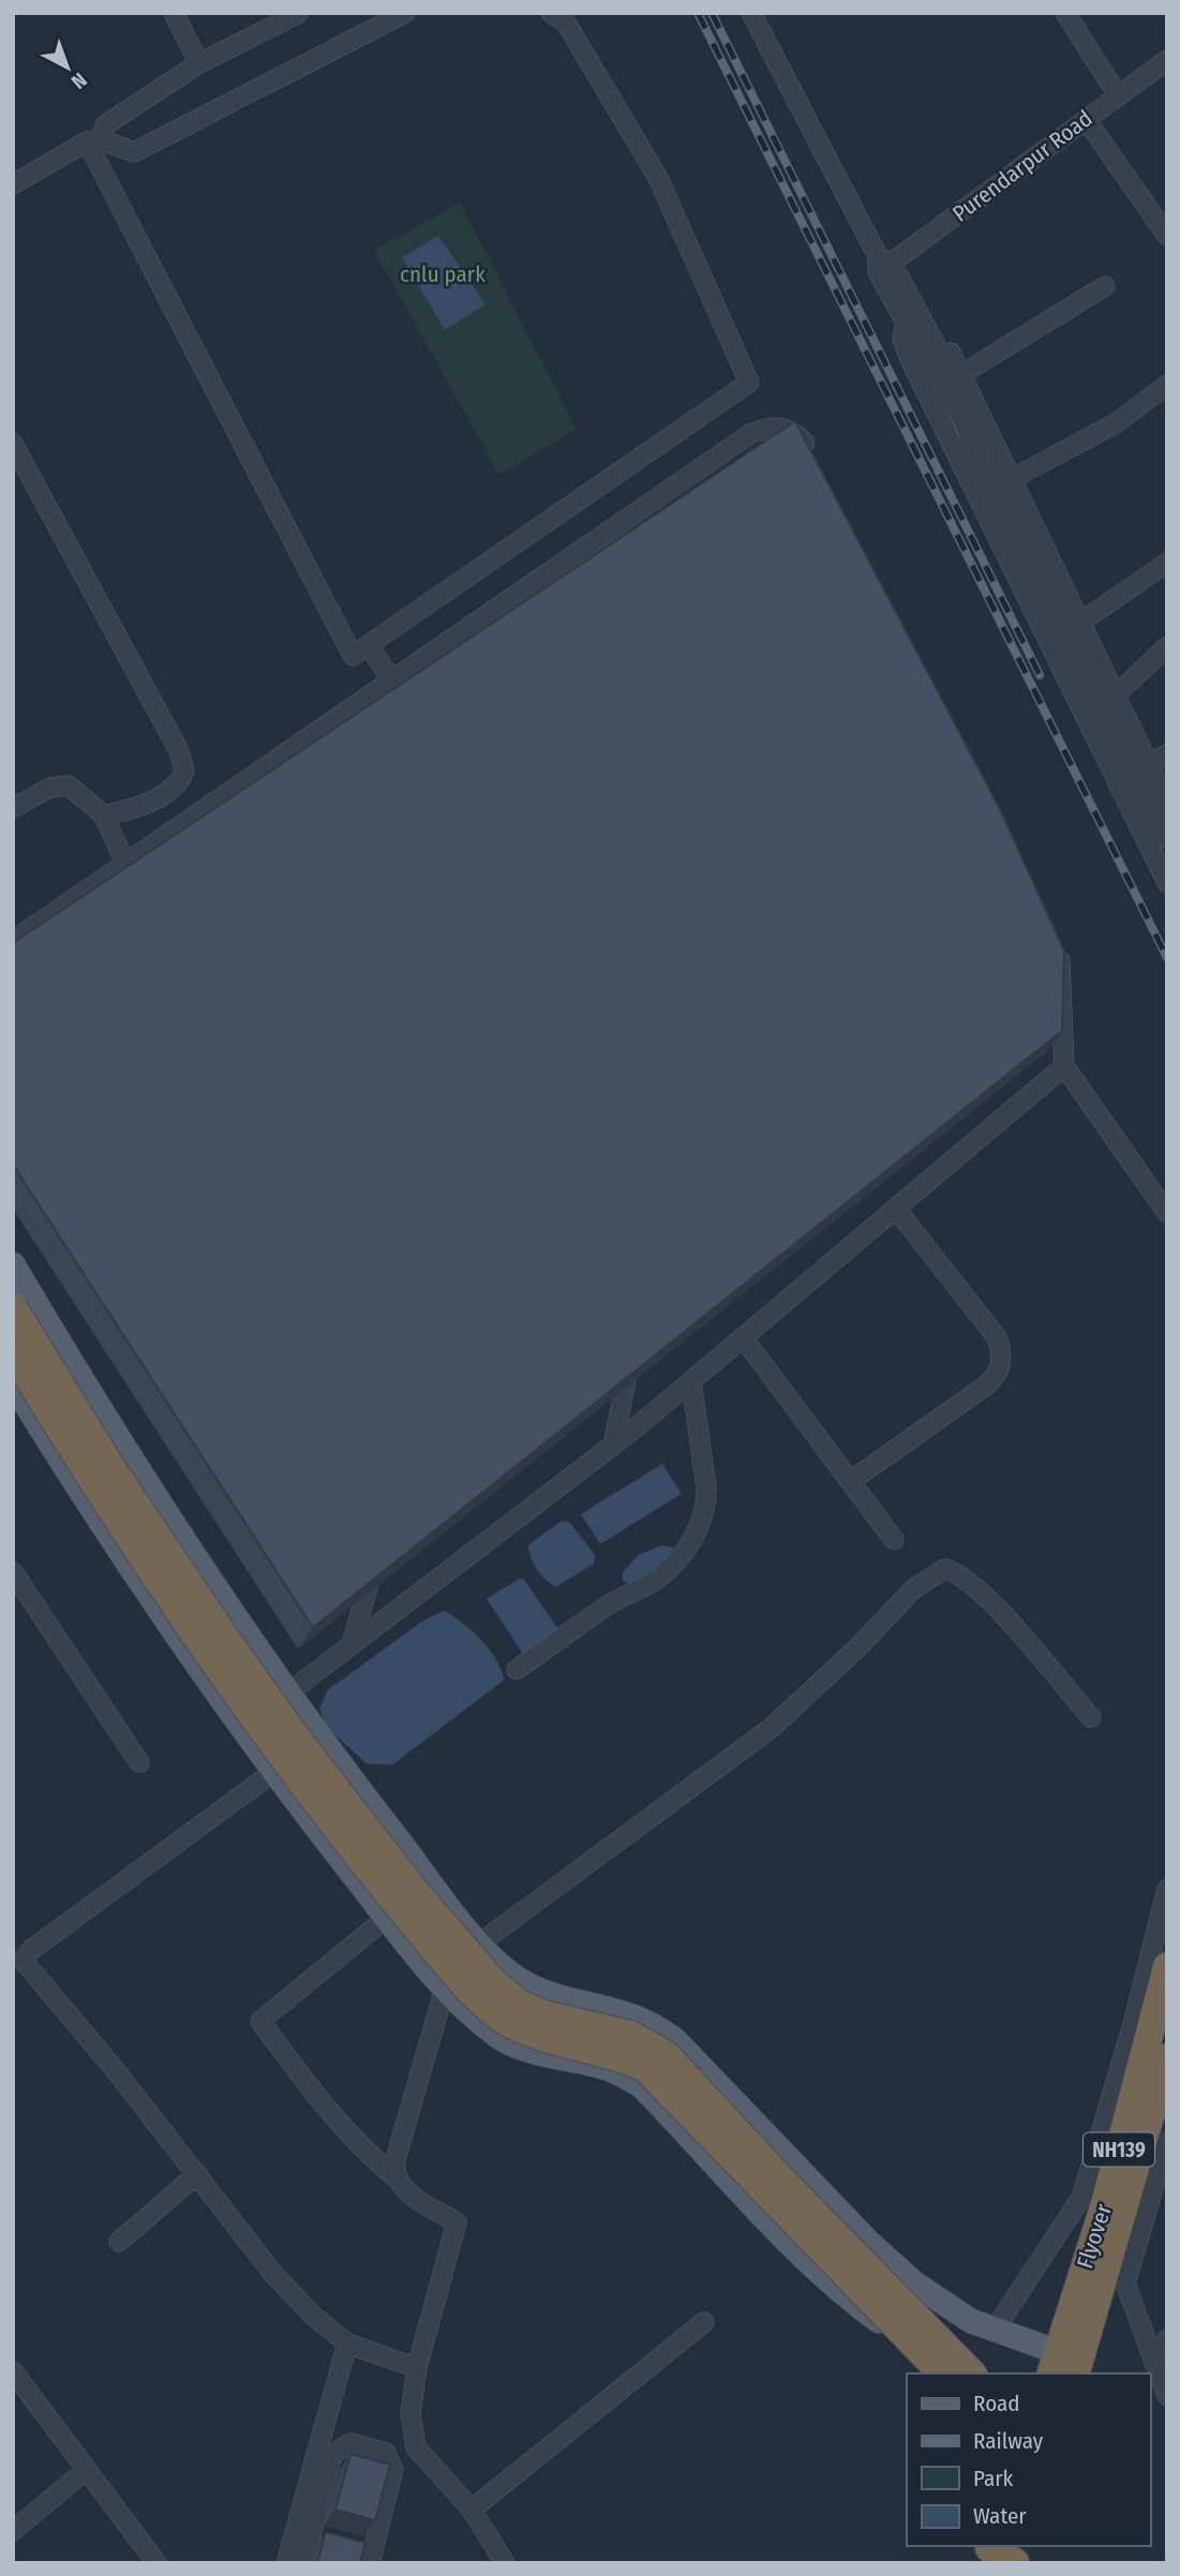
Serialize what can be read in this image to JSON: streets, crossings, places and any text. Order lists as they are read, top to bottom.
{
  "streets": {
    "highway": ["NH139", "Flyover"],
    "street": ["Purendarpur Road"]
  },
  "parks": ["cnlu park"],
  "legend": [
    "Road",
    "Railway",
    "Park",
    "Water"
  ],
  "north": "bottom right"
}
